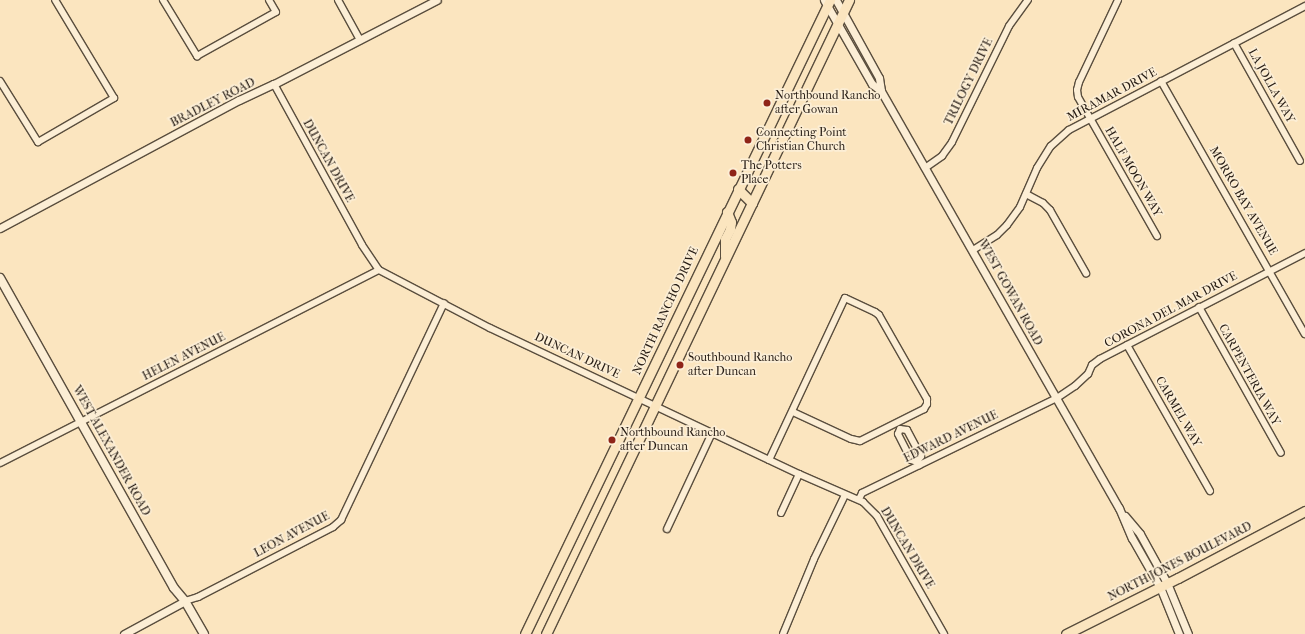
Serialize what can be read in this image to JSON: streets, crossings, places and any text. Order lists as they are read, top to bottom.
{
  "streets": {
    "main road": ["NORTH RANCHO DRIVE", "WEST ALEXANDER ROAD", "NORTH JONES BOULEVARD"],
    "street": [
      "TRILOGY DRIVE",
      "LA JOLLA WAY",
      "MIRAMAR DRIVE",
      "BRADLEY ROAD",
      "DUNCAN DRIVE",
      "HALF MOON WAY",
      "MORRO BAY AVENUE",
      "WEST GOWAN ROAD",
      "CORONA DEL MAR DRIVE",
      "HELEN AVENUE",
      "CARPENTERIA WAY",
      "CARMEL WAY",
      "EDWARD AVENUE",
      "LEON AVENUE"
    ]
  },
  "crossings": [
    ["TRILOGY DRIVE", "WEST GOWAN ROAD"],
    ["LA JOLLA WAY", "MIRAMAR DRIVE"],
    ["MIRAMAR DRIVE", "HALF MOON WAY"],
    ["MIRAMAR DRIVE", "MORRO BAY AVENUE"],
    ["MIRAMAR DRIVE", "WEST GOWAN ROAD"],
    ["BRADLEY ROAD", "DUNCAN DRIVE"],
    ["DUNCAN DRIVE", "NORTH RANCHO DRIVE"],
    ["DUNCAN DRIVE", "HELEN AVENUE"],
    ["DUNCAN DRIVE", "EDWARD AVENUE"],
    ["DUNCAN DRIVE", "LEON AVENUE"],
    ["MORRO BAY AVENUE", "CORONA DEL MAR DRIVE"],
    ["WEST GOWAN ROAD", "CORONA DEL MAR DRIVE"],
    ["WEST GOWAN ROAD", "NORTH RANCHO DRIVE"],
    ["WEST GOWAN ROAD", "EDWARD AVENUE"],
    ["WEST GOWAN ROAD", "NORTH JONES BOULEVARD"],
    ["CORONA DEL MAR DRIVE", "CARPENTERIA WAY"],
    ["CORONA DEL MAR DRIVE", "CARMEL WAY"],
    ["CORONA DEL MAR DRIVE", "EDWARD AVENUE"],
    ["HELEN AVENUE", "WEST ALEXANDER ROAD"],
    ["WEST ALEXANDER ROAD", "LEON AVENUE"]
  ],
  "places": [
    "Northbound Rancho after Gowan",
    "Connecting Point Christian Church",
    "The Potters Place",
    "Southbound Rancho after Duncan",
    "Northbound Rancho after Duncan"
  ]
}
